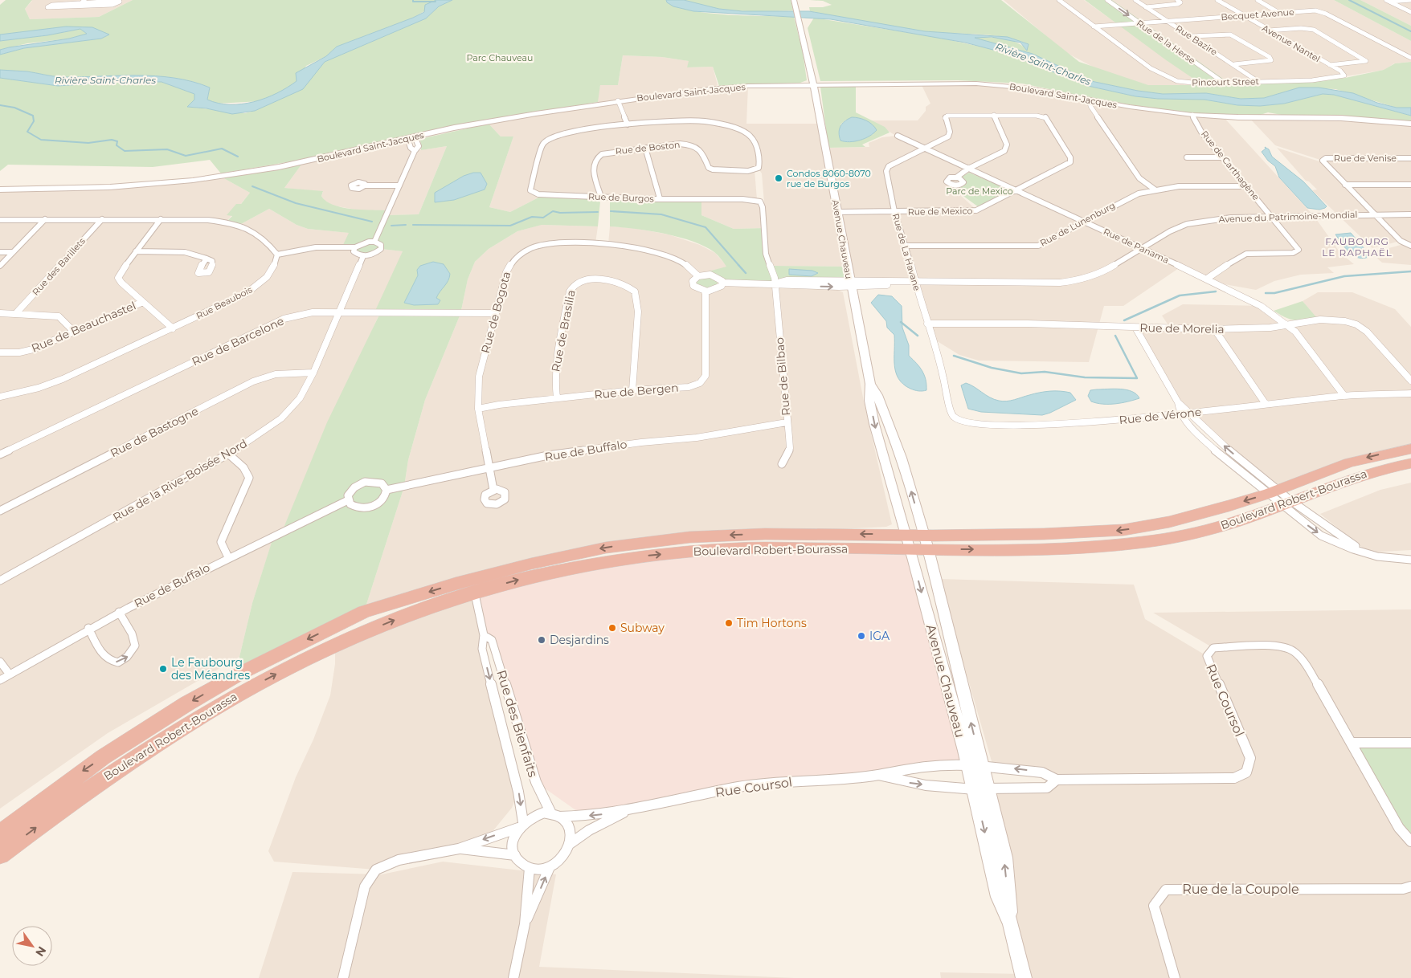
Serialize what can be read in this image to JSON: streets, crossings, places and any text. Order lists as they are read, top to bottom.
{
  "streets": {
    "highway": ["Boulevard Robert-Bourassa"],
    "main road": ["Boulevard Saint-Jacques", "Avenue Chauveau"],
    "street": [
      "Becquet Avenue",
      "Rue Bazire",
      "Rue de la Herse",
      "Avenue Nantel",
      "Pincourt Street",
      "Rue de Boston",
      "Rue de Venise",
      "Rue de Carthagène",
      "Rue de Burgos",
      "Rue de Mexico",
      "Avenue du Patrimoine-Mondial",
      "Rue de Lunenburg",
      "Rue de Panama",
      "Rue de La Havane",
      "Rue des Barillets",
      "Rue Beaubois",
      "Rue de Bogota",
      "Rue de Beauchastel",
      "Rue de Morelia",
      "Rue de Brasilia",
      "Rue de Barcelone",
      "Rue de Bilbao",
      "Rue de Bergen",
      "Rue de Vérone",
      "Rue de Bastogne",
      "Rue de Buffalo",
      "Rue de la Rive-Boisée Nord",
      "Rue Coursol",
      "Rue des Bienfaits",
      "Rue de la Coupole"
    ]
  },
  "crossings": [
    ["Becquet Avenue", "Rue Bazire"],
    ["Becquet Avenue", "Rue de la Herse"],
    ["Becquet Avenue", "Avenue Nantel"],
    ["Becquet Avenue", "Pincourt Street"],
    ["Rue Bazire", "Pincourt Street"],
    ["Rue de la Herse", "Pincourt Street"],
    ["Avenue Nantel", "Pincourt Street"],
    ["Boulevard Saint-Jacques", "Rue de Carthagène"],
    ["Boulevard Saint-Jacques", "Avenue Chauveau"],
    ["Rue de Boston", "Rue de Burgos"],
    ["Rue de Venise", "Avenue du Patrimoine-Mondial"],
    ["Rue de Carthagène", "Avenue du Patrimoine-Mondial"],
    ["Rue de Carthagène", "Rue de Lunenburg"],
    ["Rue de Carthagène", "Rue de Panama"],
    ["Rue de Burgos", "Rue de Bilbao"],
    ["Rue de Mexico", "Avenue Chauveau"],
    ["Rue de Mexico", "Rue de Panama"],
    ["Rue de Mexico", "Rue de La Havane"],
    ["Avenue du Patrimoine-Mondial", "Avenue Chauveau"],
    ["Avenue du Patrimoine-Mondial", "Rue de Panama"],
    ["Avenue du Patrimoine-Mondial", "Rue de La Havane"],
    ["Rue de Lunenburg", "Rue de Panama"],
    ["Rue de Lunenburg", "Rue de La Havane"],
    ["Avenue Chauveau", "Boulevard Robert-Bourassa"],
    ["Avenue Chauveau", "Rue Coursol"],
    ["Rue de Panama", "Rue de La Havane"],
    ["Rue de Panama", "Rue de Morelia"],
    ["Rue de Panama", "Rue de Vérone"],
    ["Rue de La Havane", "Rue de Morelia"],
    ["Rue de La Havane", "Rue de Vérone"],
    ["Rue de Bogota", "Rue de Barcelone"],
    ["Rue de Bogota", "Rue de Bergen"],
    ["Rue de Bogota", "Rue de Buffalo"],
    ["Rue de Brasilia", "Rue de Bergen"],
    ["Rue de Barcelone", "Rue de la Rive-Boisée Nord"],
    ["Rue de Bilbao", "Rue de Buffalo"],
    ["Rue de Bastogne", "Rue de la Rive-Boisée Nord"],
    ["Boulevard Robert-Bourassa", "Rue des Bienfaits"],
    ["Rue Coursol", "Rue des Bienfaits"]
  ],
  "districts": ["FAUBOURG LE RAPHAËL"],
  "water": ["Rivière Saint-Charles"],
  "parks": ["Parc Chauveau", "Parc de Mexico"],
  "places": [
    "Condos 8060-8070 rue de Burgos",
    "Tim Hortons",
    "Subway",
    "IGA",
    "Desjardins",
    "Le Faubourg des Méandres"
  ],
  "north": "bottom right"
}
